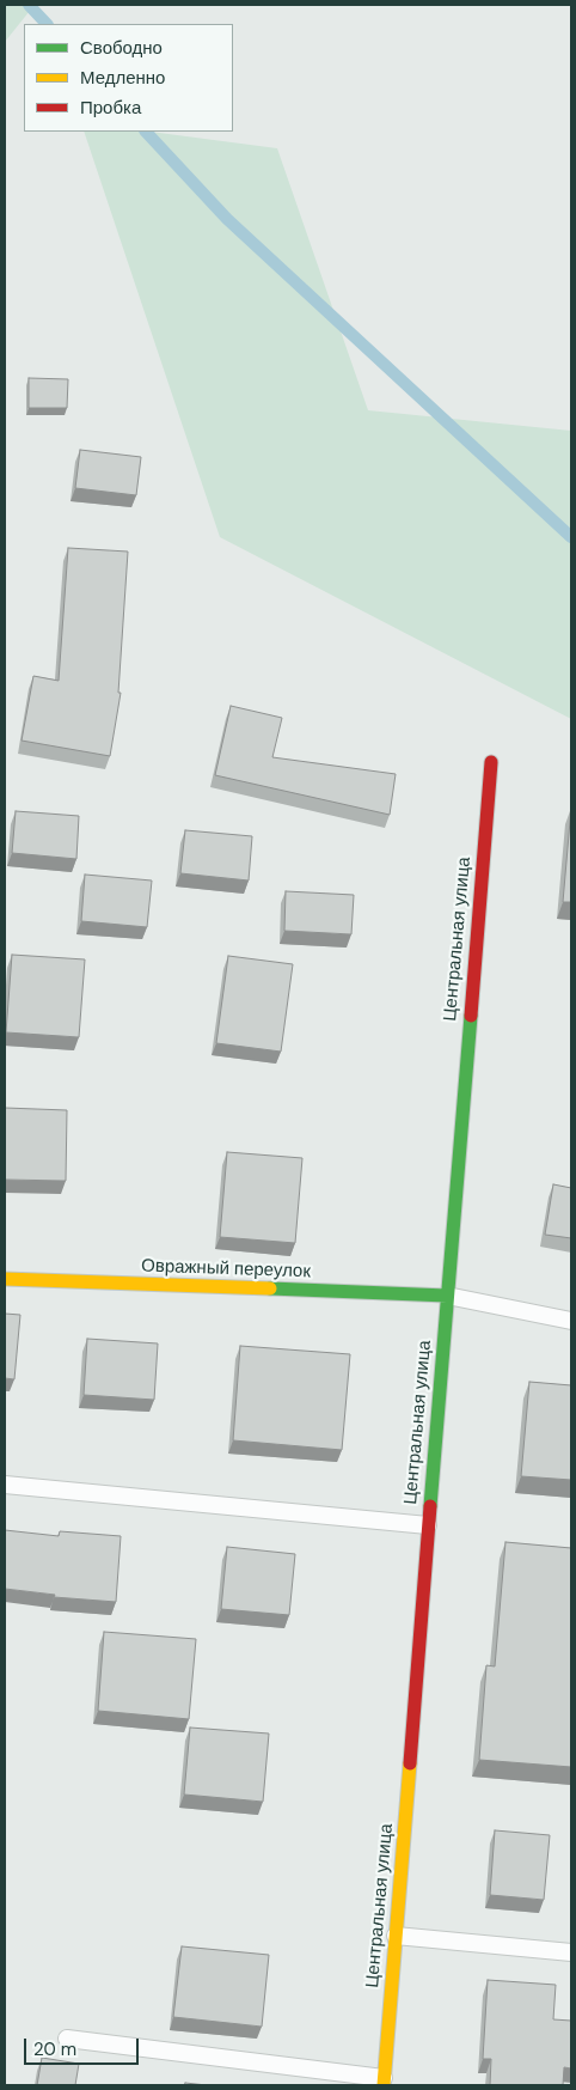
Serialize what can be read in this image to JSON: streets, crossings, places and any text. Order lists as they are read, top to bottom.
{
  "streets": {
    "street": ["Центральная улица", "Овражный переулок"]
  },
  "crossings": [
    ["Центральная улица", "Овражный переулок"]
  ],
  "legend": ["Свободно", "Медленно", "Пробка"],
  "scale_bar": "20 m"
}
